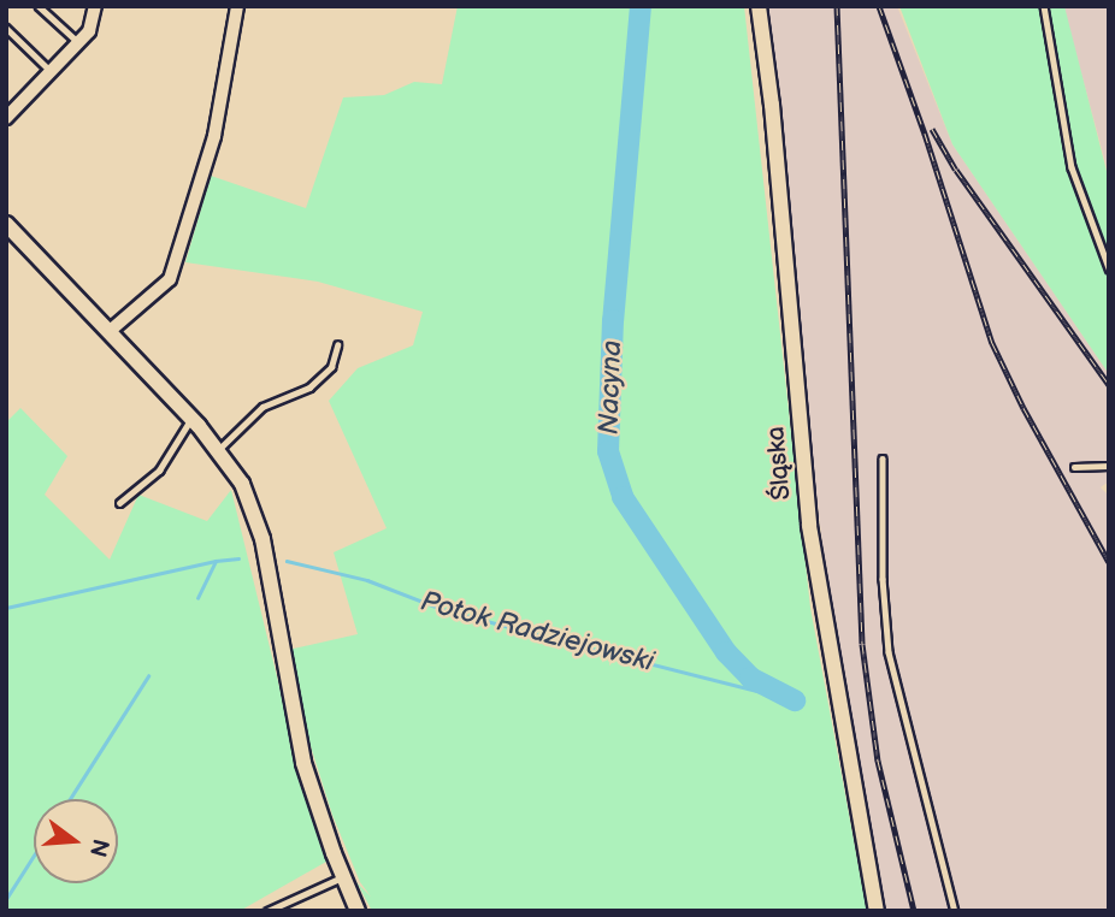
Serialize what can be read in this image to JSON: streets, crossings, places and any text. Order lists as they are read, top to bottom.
{
  "streets": {
    "street": ["Śląska"]
  },
  "water": ["Nacyna", "Potok Radziejowski"],
  "north": "right"
}
